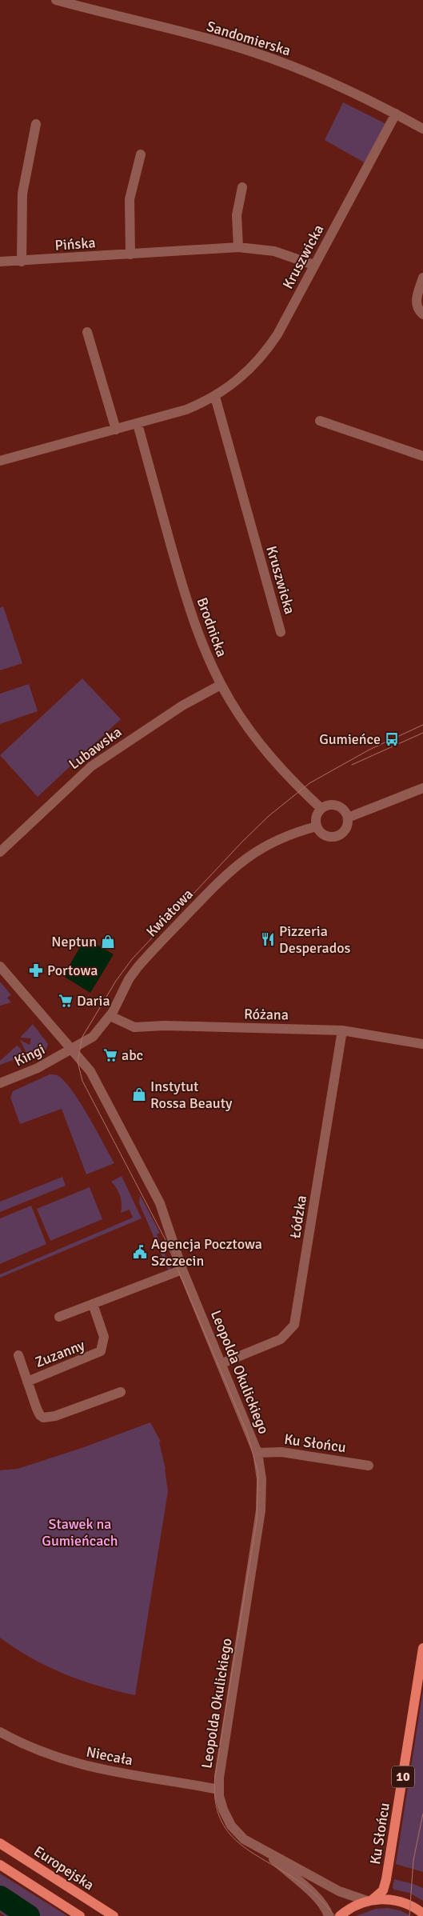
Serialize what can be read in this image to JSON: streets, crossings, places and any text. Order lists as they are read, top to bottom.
{
  "streets": {
    "main road": ["Ku Słońcu", "10", "Europejska"],
    "street": [
      "Sandomierska",
      "Pińska",
      "Kruszwicka",
      "Brodnicka",
      "Lubawska",
      "Kwiatowa",
      "Różana",
      "Kingi",
      "Łódzka",
      "Zuzanny",
      "Leopolda Okulickiego",
      "Niecała"
    ]
  },
  "crossings": [
    ["Sandomierska", "Kruszwicka"],
    ["Pińska", "Kruszwicka"],
    ["Kruszwicka", "Brodnicka"],
    ["Brodnicka", "Lubawska"],
    ["Brodnicka", "Kwiatowa"],
    ["Kwiatowa", "Różana"],
    ["Kwiatowa", "Kingi"],
    ["Kwiatowa", "Leopolda Okulickiego"],
    ["Różana", "Łódzka"],
    ["Kingi", "Leopolda Okulickiego"],
    ["Łódzka", "Leopolda Okulickiego"],
    ["Leopolda Okulickiego", "Ku Słońcu"],
    ["Leopolda Okulickiego", "Niecała"],
    ["Leopolda Okulickiego", "10"],
    ["Ku Słońcu", "10"]
  ],
  "parks": ["Stawek na Gumieńcach"],
  "places": {
    "bus stop": ["Gumieńce"],
    "restaurant": ["Pizzeria Desperados"],
    "shop": ["Neptun", "Instytut Rossa Beauty"],
    "pharmacy": ["Portowa"],
    "supermarket": ["Daria", "abc"],
    "public building": ["Agencja Pocztowa Szczecin"]
  }
}
